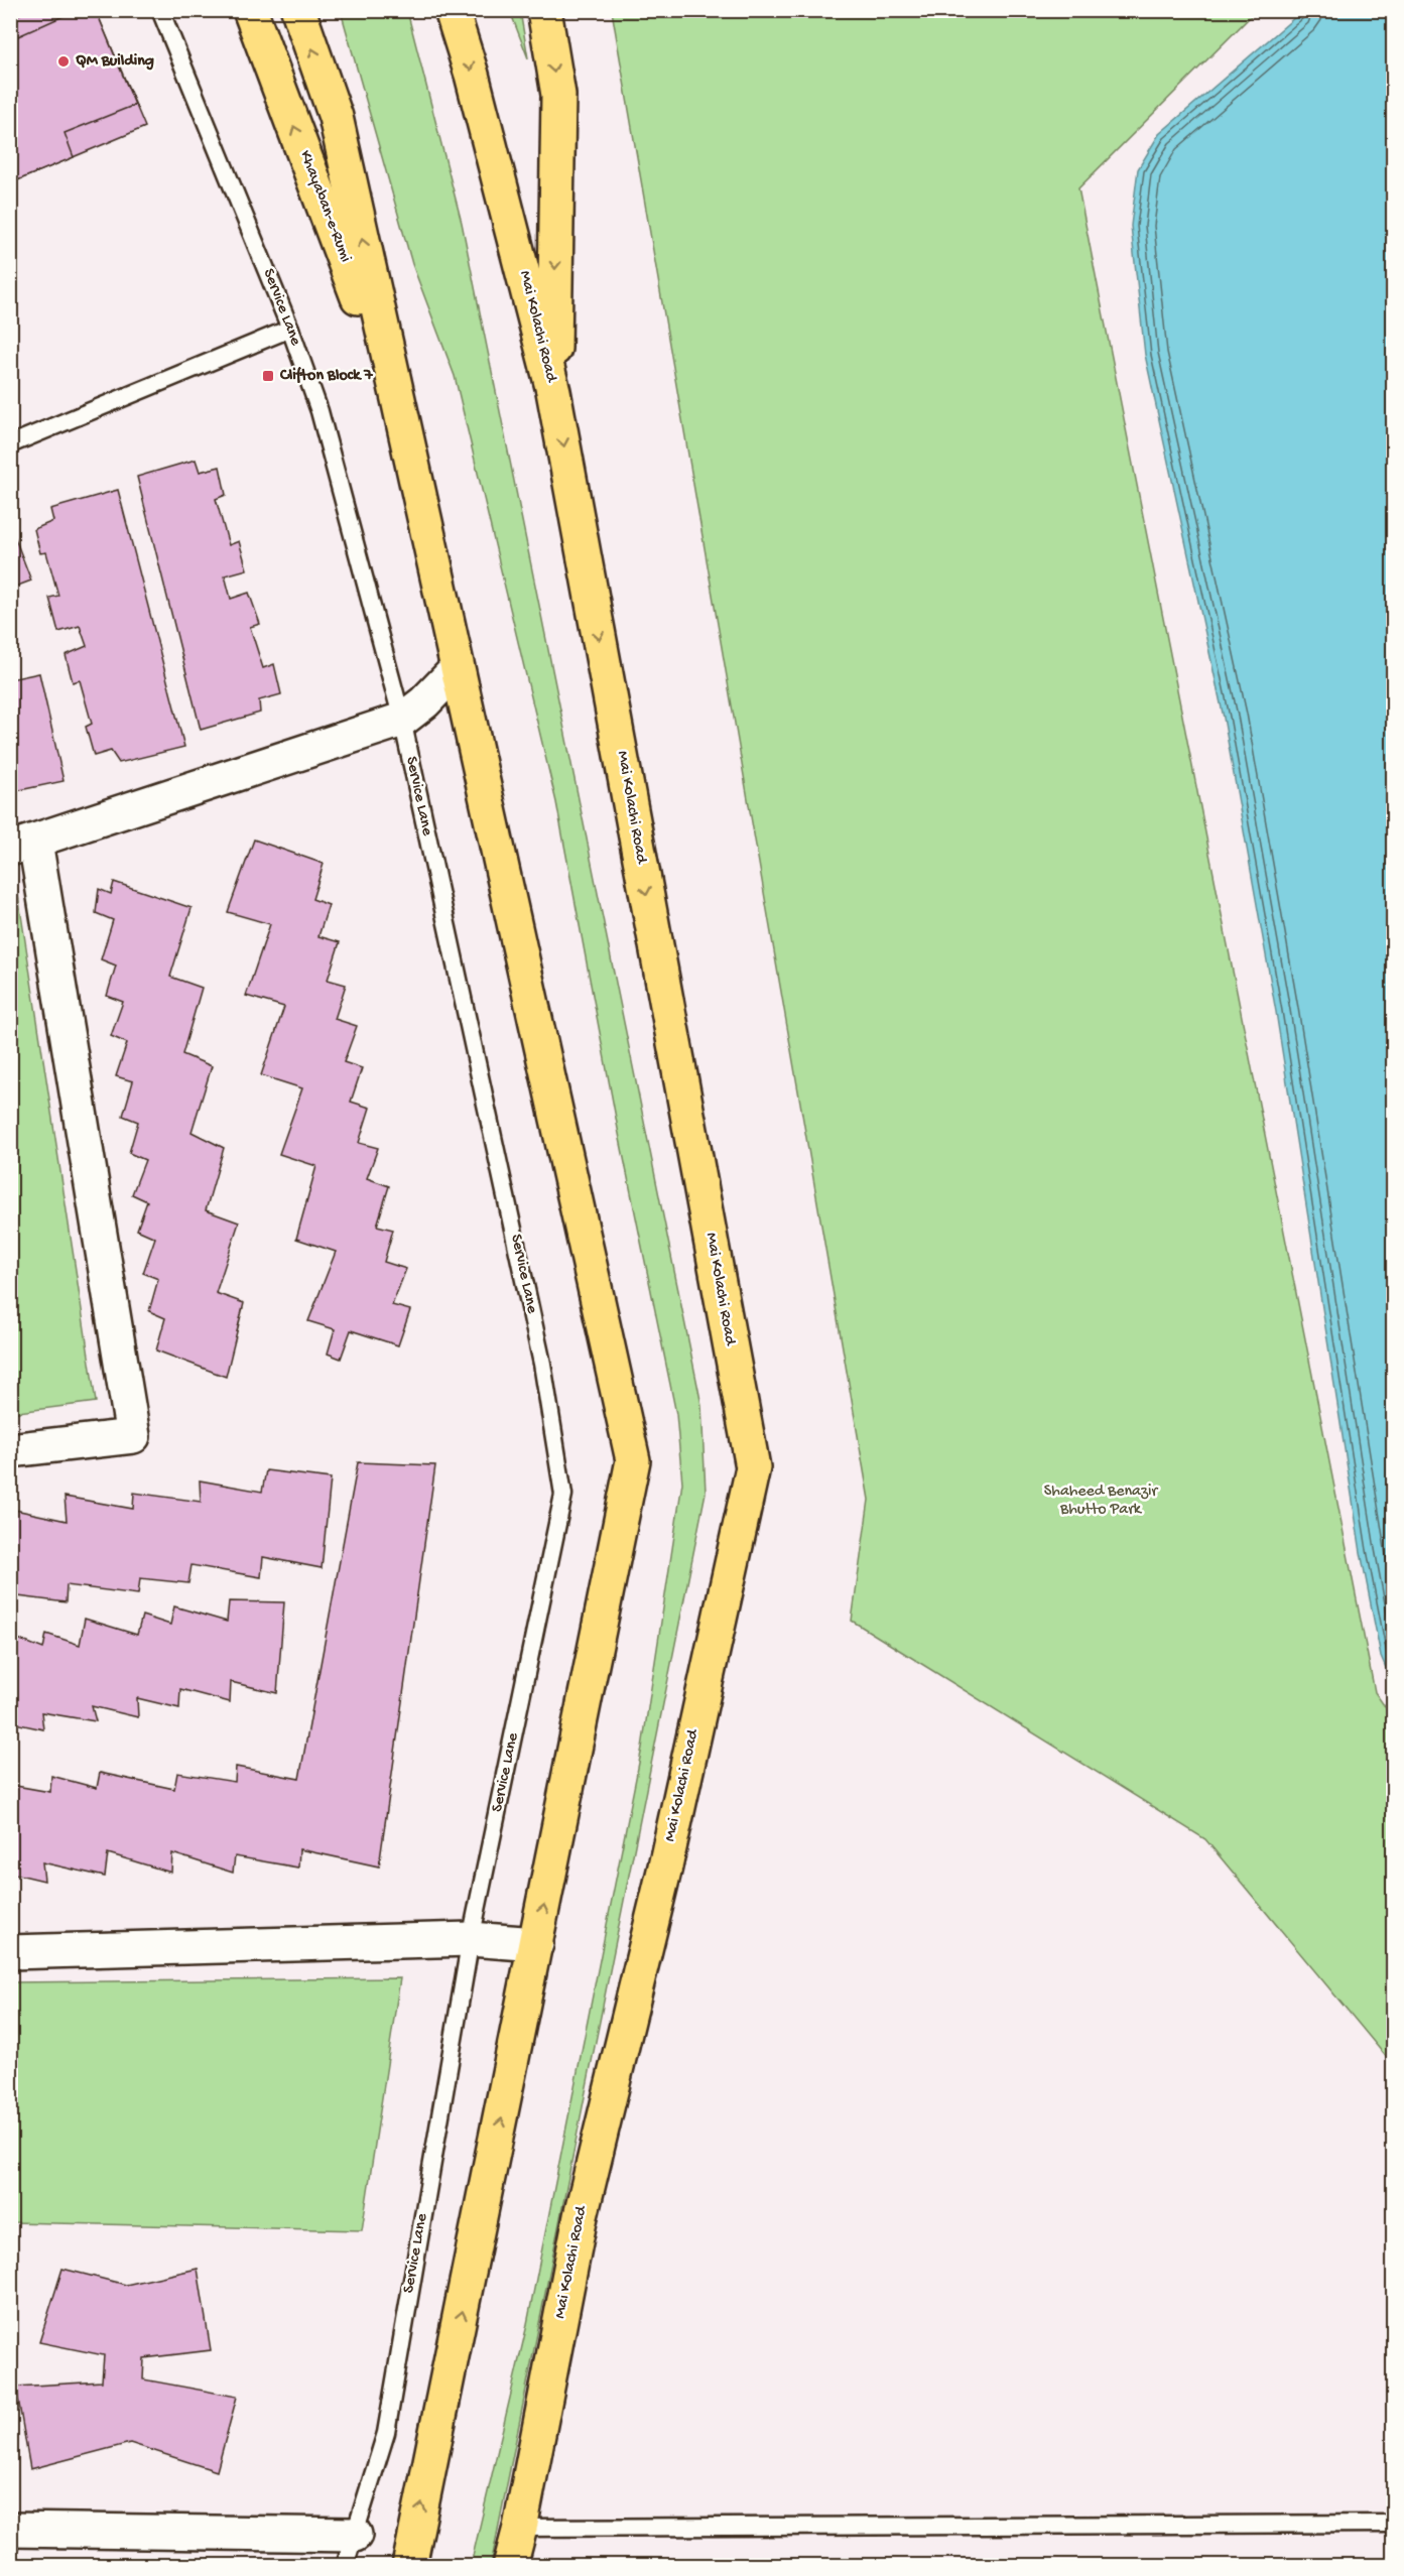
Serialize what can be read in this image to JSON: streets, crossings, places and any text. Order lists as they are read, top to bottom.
{
  "streets": {
    "main road": ["Khayaban-e-Rumi", "Mai Kolachi Road"],
    "lane": ["Service Lane"]
  },
  "parks": ["Shaheed Benazir Bhutto Park"],
  "places": {
    "other": ["QM Building"],
    "transit": ["Clifton Block 7"]
  }
}
